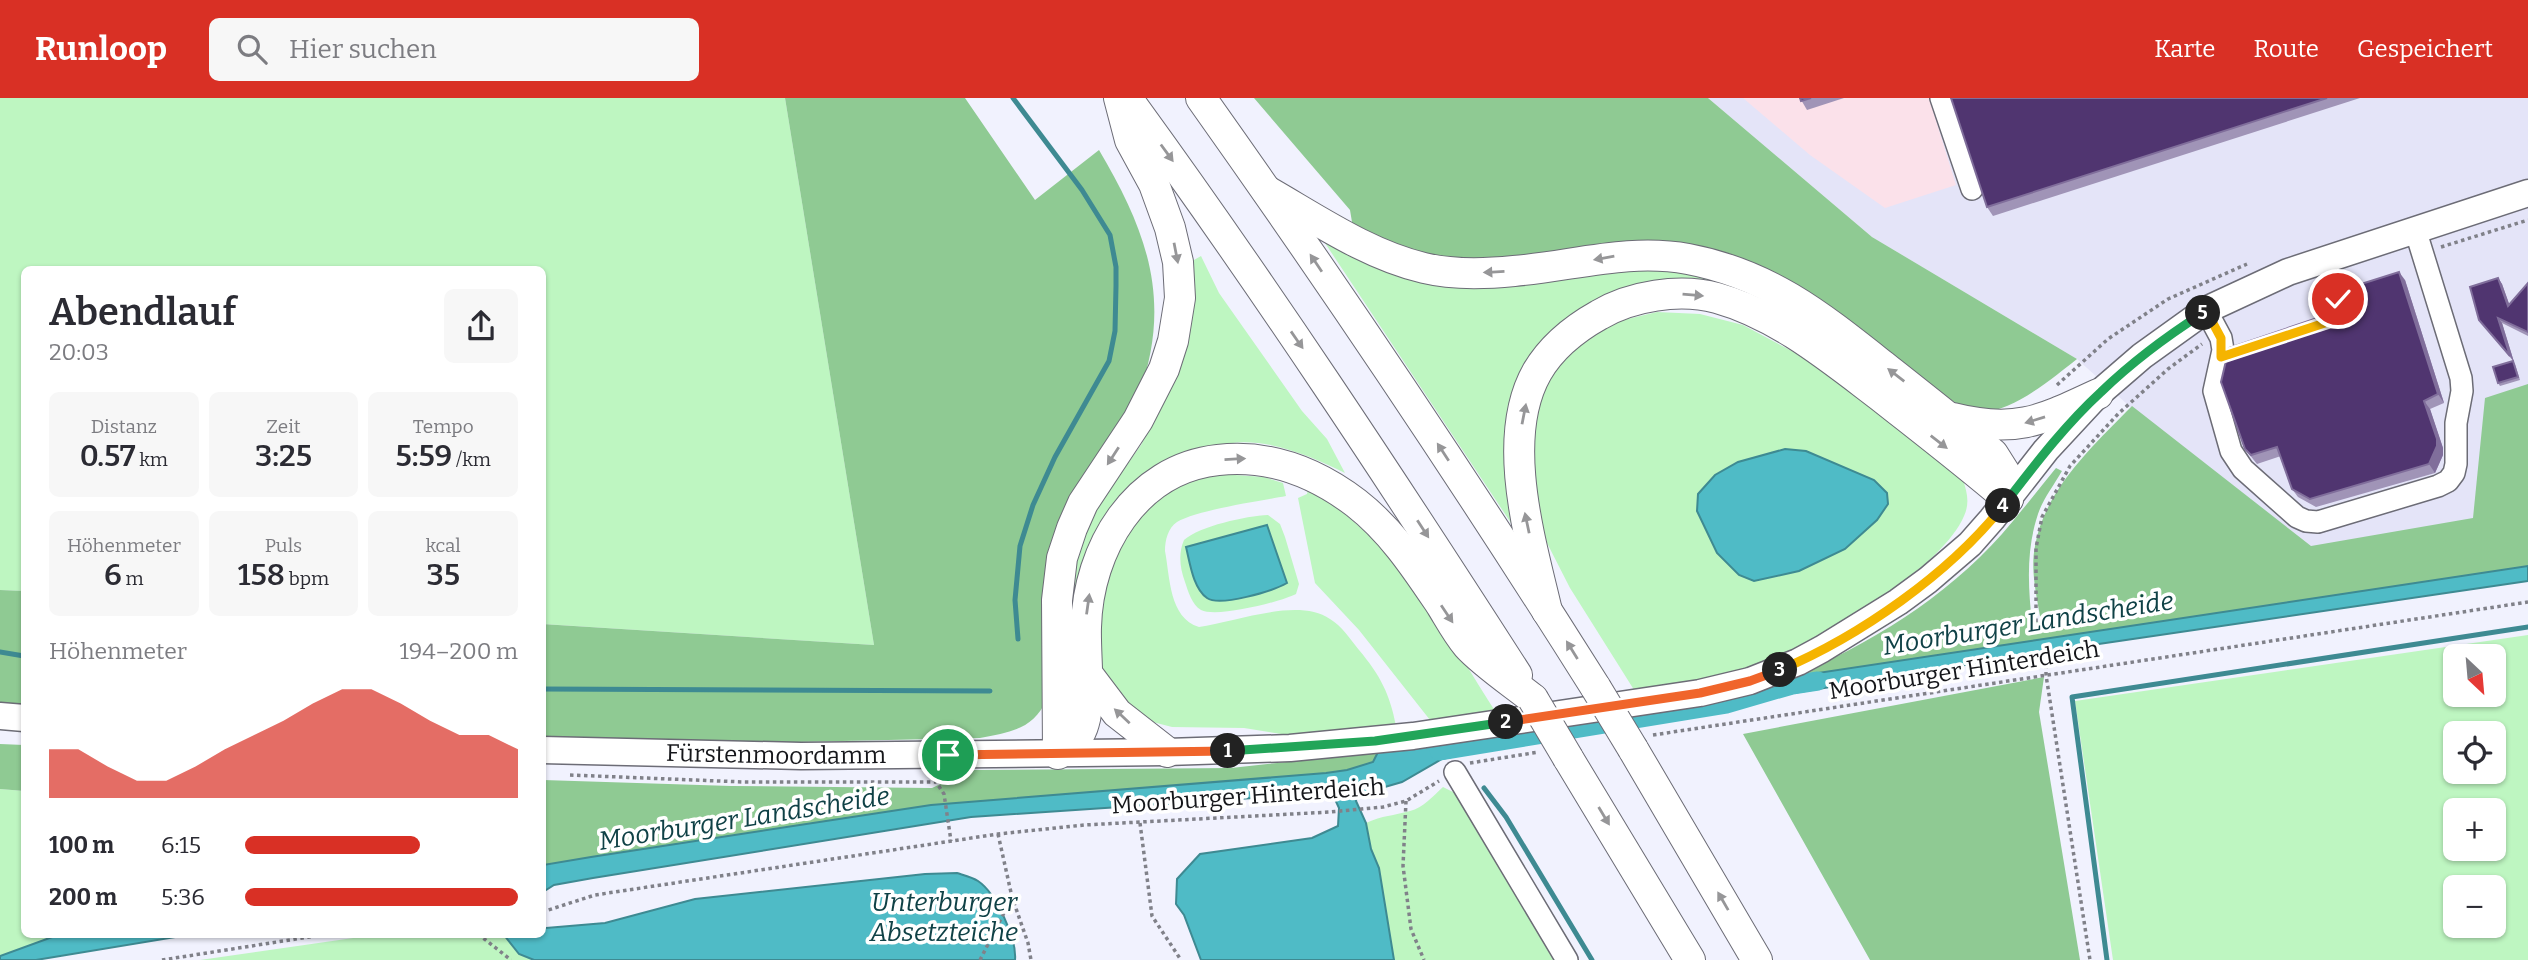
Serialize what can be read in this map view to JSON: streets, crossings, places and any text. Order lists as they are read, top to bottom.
{
  "streets": {
    "main road": ["Fürstenmoordamm"],
    "path": ["Moorburger Hinterdeich"]
  },
  "water": ["Moorburger Landscheide", "Unterburger Absetzteiche"],
  "north": "bottom right",
  "page": {
    "header": "Runloop",
    "search": "Hier suchen",
    "nav": ["Karte", "Route", "Gespeichert"],
    "heading": ["Abendlauf", "20:03"],
    "pins": [
      "5",
      "4",
      "3",
      "2",
      "1"
    ],
    "stats": [
      ["Distanz", "0.57 km"],
      ["Zeit", "3:25"],
      ["Tempo", "5:59 /km"],
      ["Höhenmeter", "6 m"],
      ["Puls", "158 bpm"],
      ["kcal", "35"]
    ],
    "chart": ["Höhenmeter", "194–200 m"],
    "map_buttons": ["+", "−"],
    "list": [
      {
        "name": "100 m",
        "note": "6:15"
      },
      {
        "name": "200 m",
        "note": "5:36"
      }
    ]
  }
}
